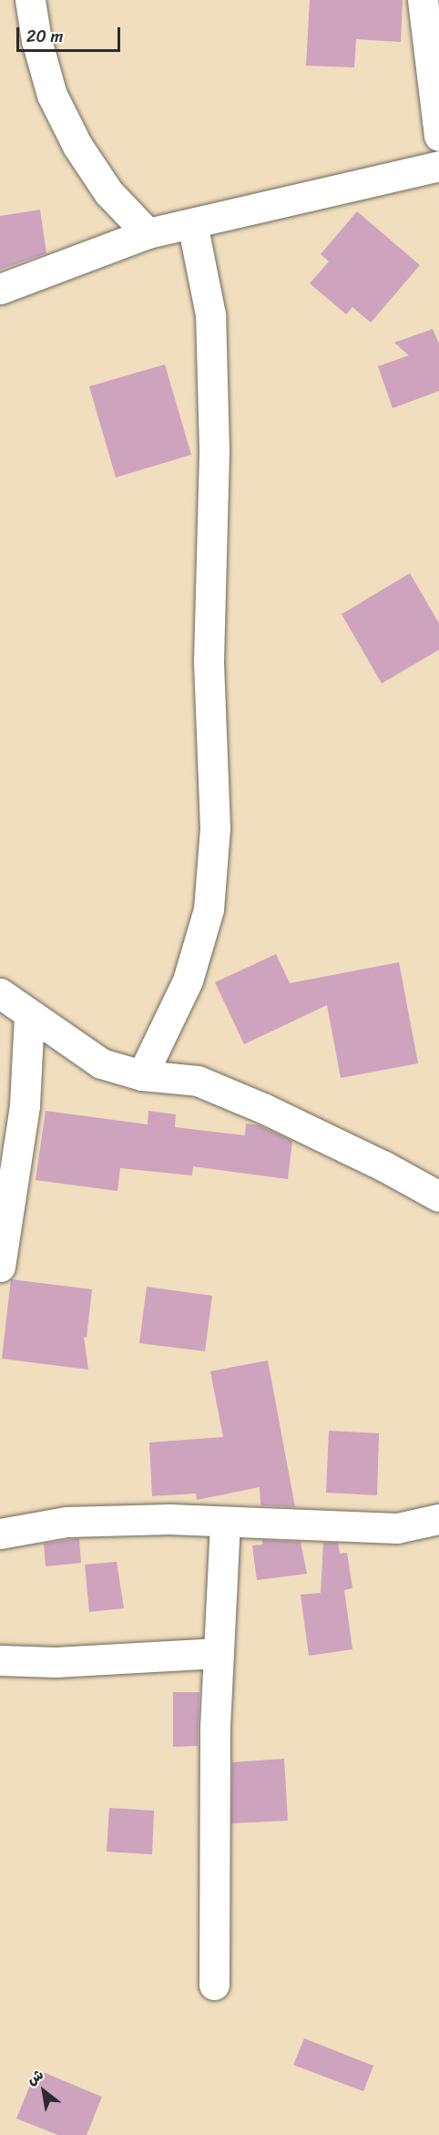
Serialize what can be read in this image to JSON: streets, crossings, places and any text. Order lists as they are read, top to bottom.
{
  "scale_bar": "20 m",
  "north": "top left"
}
